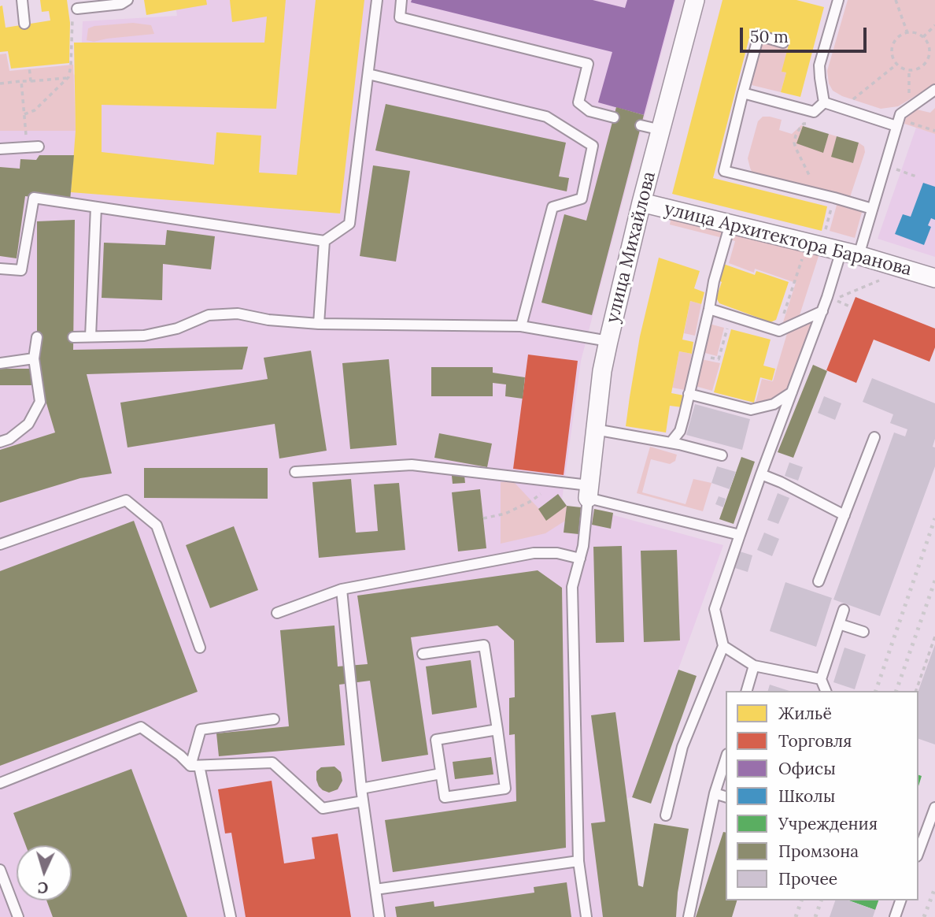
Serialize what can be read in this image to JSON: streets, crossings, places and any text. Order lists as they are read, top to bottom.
{
  "streets": {
    "street": ["улица Архитектора Баранова", "улица Михайлова"]
  },
  "crossings": [
    ["улица Архитектора Баранова", "улица Михайлова"]
  ],
  "legend": [
    "Жильё",
    "Торговля",
    "Офисы",
    "Школы",
    "Учреждения",
    "Промзона",
    "Прочее"
  ],
  "scale_bar": "50 m",
  "north": "bottom"
}
